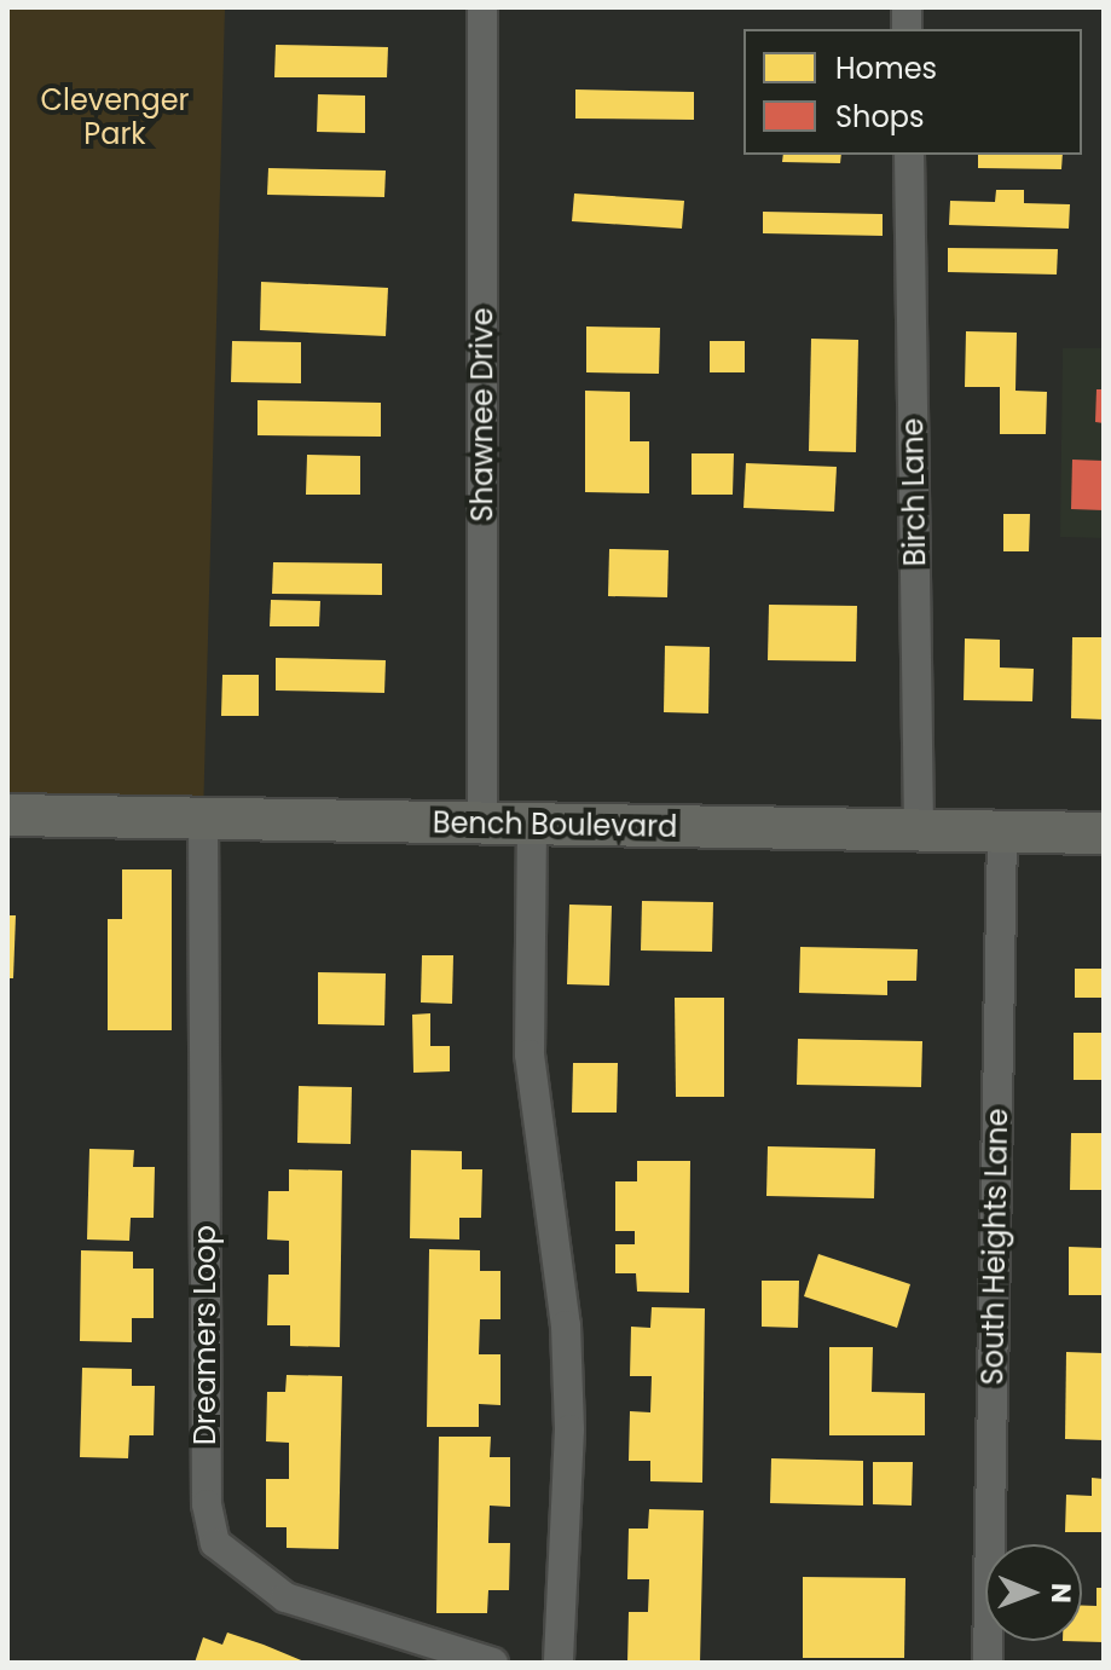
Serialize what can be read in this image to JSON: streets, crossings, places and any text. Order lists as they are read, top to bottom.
{
  "streets": {
    "main road": ["Bench Boulevard"],
    "street": [
      "Shawnee Drive",
      "Birch Lane",
      "South Heights Lane",
      "Dreamers Loop"
    ]
  },
  "crossings": [
    ["Shawnee Drive", "Bench Boulevard"],
    ["Birch Lane", "Bench Boulevard"],
    ["Bench Boulevard", "South Heights Lane"],
    ["Bench Boulevard", "Dreamers Loop"]
  ],
  "parks": ["Clevenger Park"],
  "legend": ["Homes", "Shops"],
  "north": "right"
}
